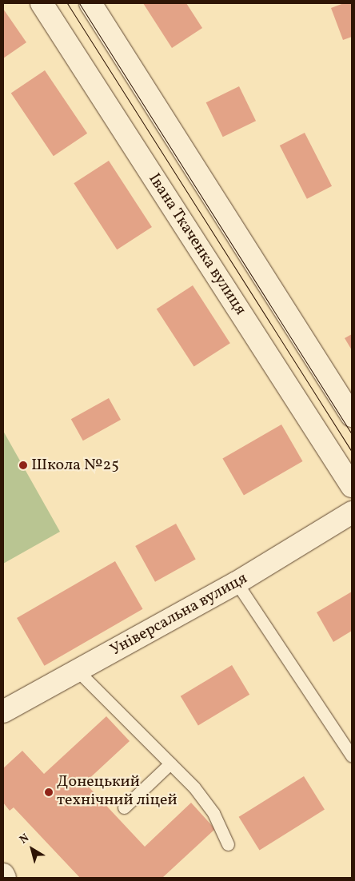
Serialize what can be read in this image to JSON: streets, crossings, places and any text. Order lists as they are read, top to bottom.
{
  "streets": {
    "main road": ["Івана Ткаченка вулиця", "Універсальна вулиця"]
  },
  "places": ["Школа №25", "Донецький технічний ліцей"],
  "north": "top left"
}
